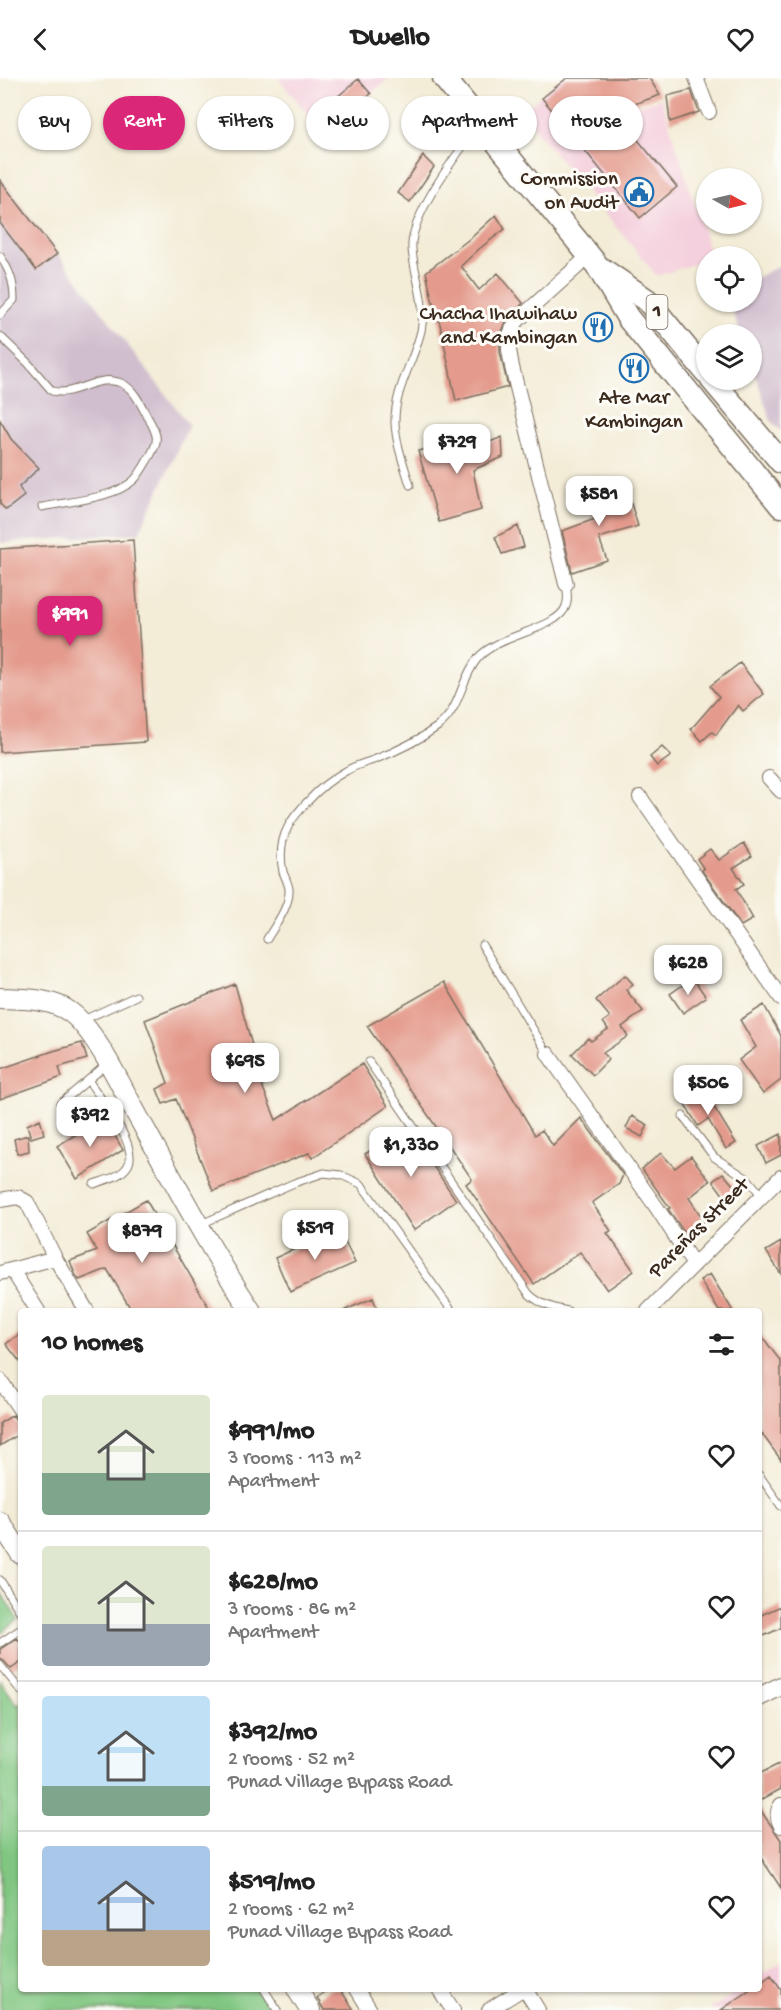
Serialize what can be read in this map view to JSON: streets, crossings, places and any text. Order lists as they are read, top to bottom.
{
  "streets": {
    "highway": ["1"],
    "street": ["Pareñas Street"]
  },
  "places": {
    "public building": ["Commission on Audit"],
    "restaurant": ["Chacha Ihawihaw and Kambingan", "Ate Mar Kambingan"]
  },
  "north": "right",
  "page": {
    "header": "Dwello",
    "chip": [
      "Buy",
      "Rent",
      "Filters",
      "New",
      "Apartment",
      "House"
    ],
    "price": [
      "$729",
      "$581",
      "$991",
      "$628",
      "$695",
      "$506",
      "$392",
      "$1,330",
      "$519",
      "$879"
    ],
    "heading": "10 homes",
    "list": [
      {
        "name": "$991/mo",
        "note": "3 rooms · 113 m² · Apartment"
      },
      {
        "name": "$628/mo",
        "note": "3 rooms · 86 m² · Apartment"
      },
      {
        "name": "$392/mo",
        "note": "2 rooms · 52 m² · Punad Village Bypass Road"
      },
      {
        "name": "$519/mo",
        "note": "2 rooms · 62 m² · Punad Village Bypass Road"
      }
    ]
  }
}
